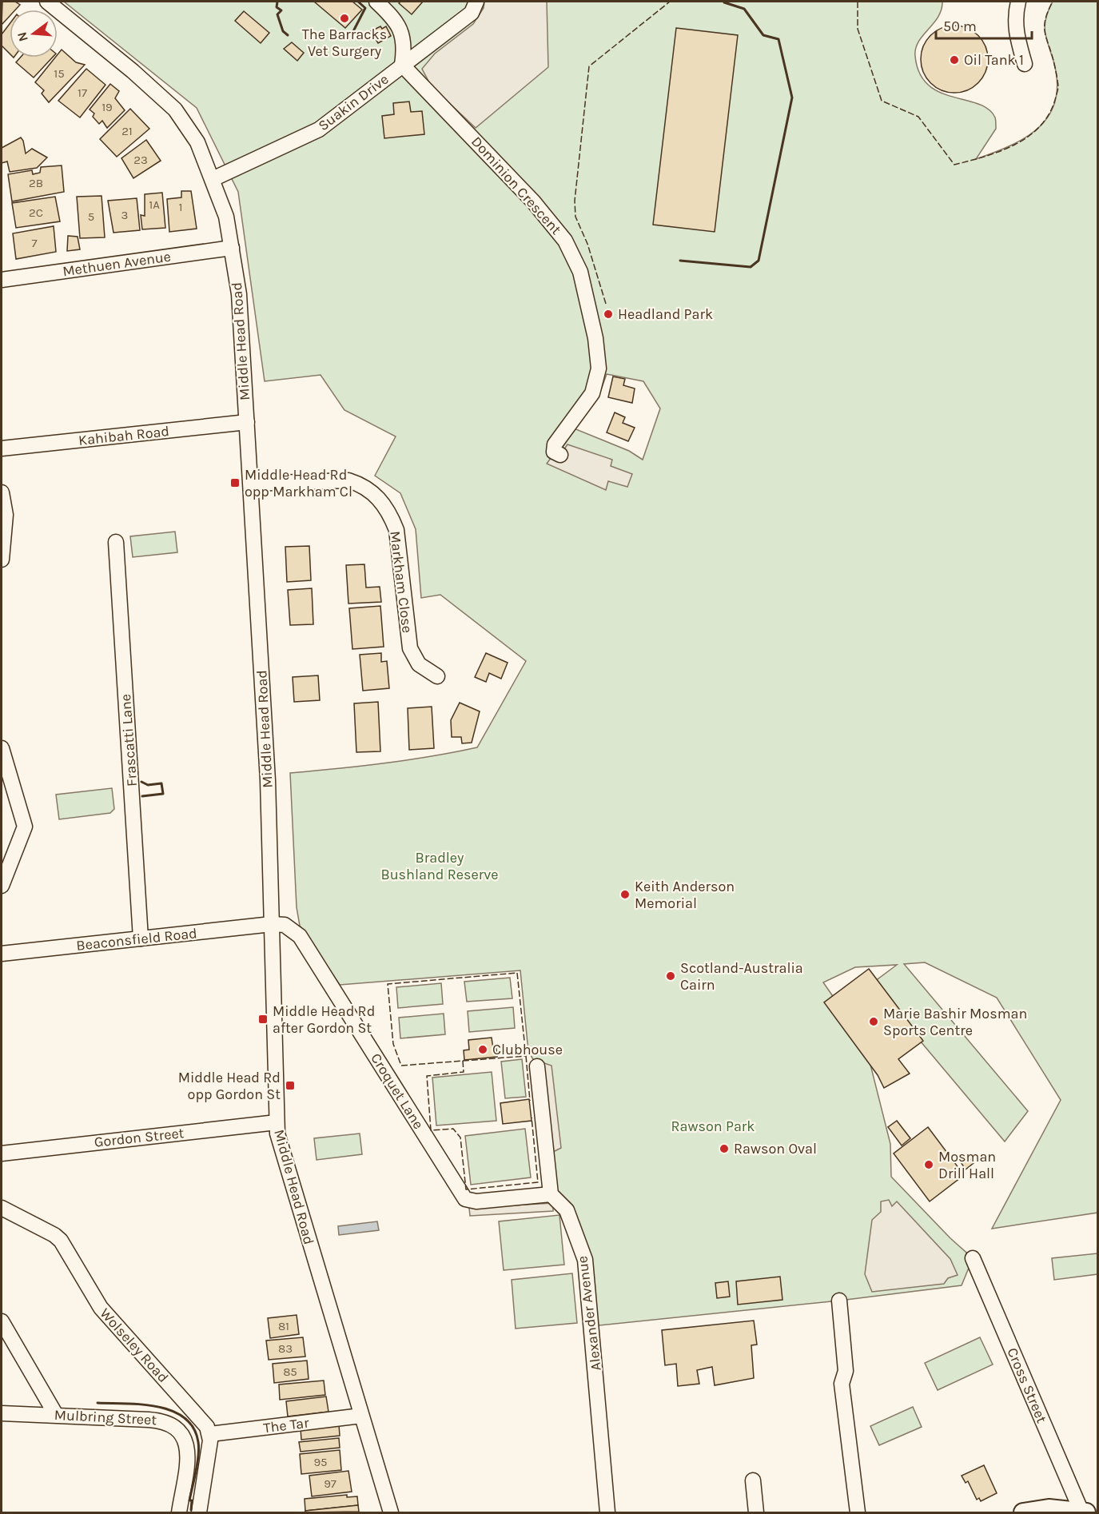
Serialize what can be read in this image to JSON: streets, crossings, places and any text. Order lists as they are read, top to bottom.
{
  "streets": {
    "street": [
      "Suakin Drive",
      "Dominion Crescent",
      "Methuen Avenue",
      "Middle Head Road",
      "Kahibah Road",
      "Markham Close",
      "Frascatti Lane",
      "Beaconsfield Road",
      "Croquet Lane",
      "Gordon Street",
      "Alexander Avenue",
      "Wolseley Road",
      "Cross Street",
      "Mulbring Street",
      "The Tar"
    ]
  },
  "crossings": [
    ["Suakin Drive", "Dominion Crescent"],
    ["Suakin Drive", "Middle Head Road"],
    ["Methuen Avenue", "Middle Head Road"],
    ["Middle Head Road", "Kahibah Road"],
    ["Middle Head Road", "Markham Close"],
    ["Middle Head Road", "Beaconsfield Road"],
    ["Middle Head Road", "Croquet Lane"],
    ["Middle Head Road", "Gordon Street"],
    ["Middle Head Road", "The Tar"],
    ["Frascatti Lane", "Beaconsfield Road"],
    ["Beaconsfield Road", "Croquet Lane"],
    ["Croquet Lane", "Alexander Avenue"],
    ["Wolseley Road", "The Tar"]
  ],
  "parks": ["Bradley Bushland Reserve", "Rawson Park"],
  "places": {
    "other": [
      "The Barracks Vet Surgery",
      "Oil Tank 1",
      "Headland Park",
      "Keith Anderson Memorial",
      "Scotland-Australia Cairn",
      "Marie Bashir Mosman Sports Centre",
      "Clubhouse",
      "Rawson Oval",
      "Mosman Drill Hall"
    ],
    "transit": ["Middle Head Rd opp Markham Cl", "Middle Head Rd after Gordon St", "Middle Head Rd opp Gordon St"]
  },
  "house_numbers": [
    "15",
    "17",
    "19",
    "21",
    "23",
    "2B",
    "1A",
    "1",
    "2C",
    "3",
    "5",
    "7",
    "81",
    "83",
    "85",
    "95",
    "97"
  ],
  "scale_bar": "50 m",
  "north": "left"
}
